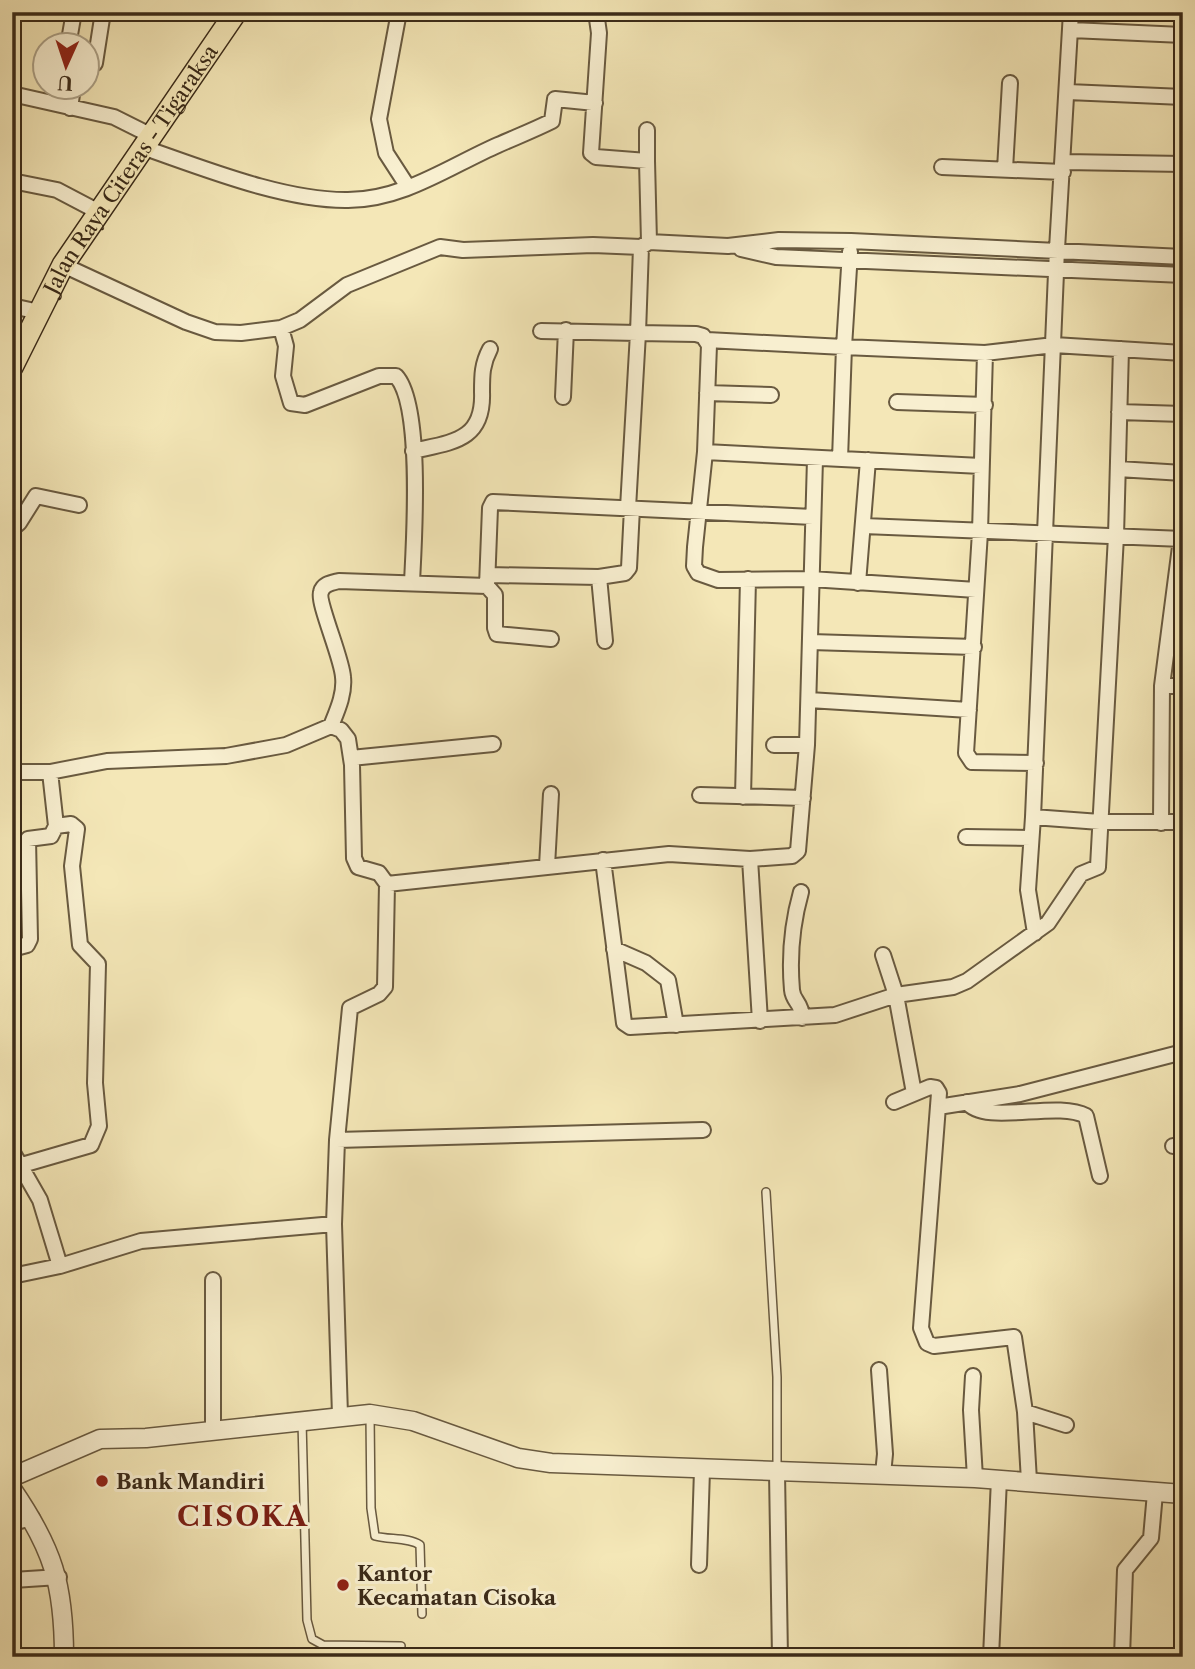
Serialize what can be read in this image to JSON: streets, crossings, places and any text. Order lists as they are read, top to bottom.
{
  "streets": {
    "main road": ["Jalan Raya Citeras - Tigaraksa"]
  },
  "districts": ["CISOKA"],
  "places": ["Bank Mandiri", "Kantor Kecamatan Cisoka"],
  "north": "bottom"
}
